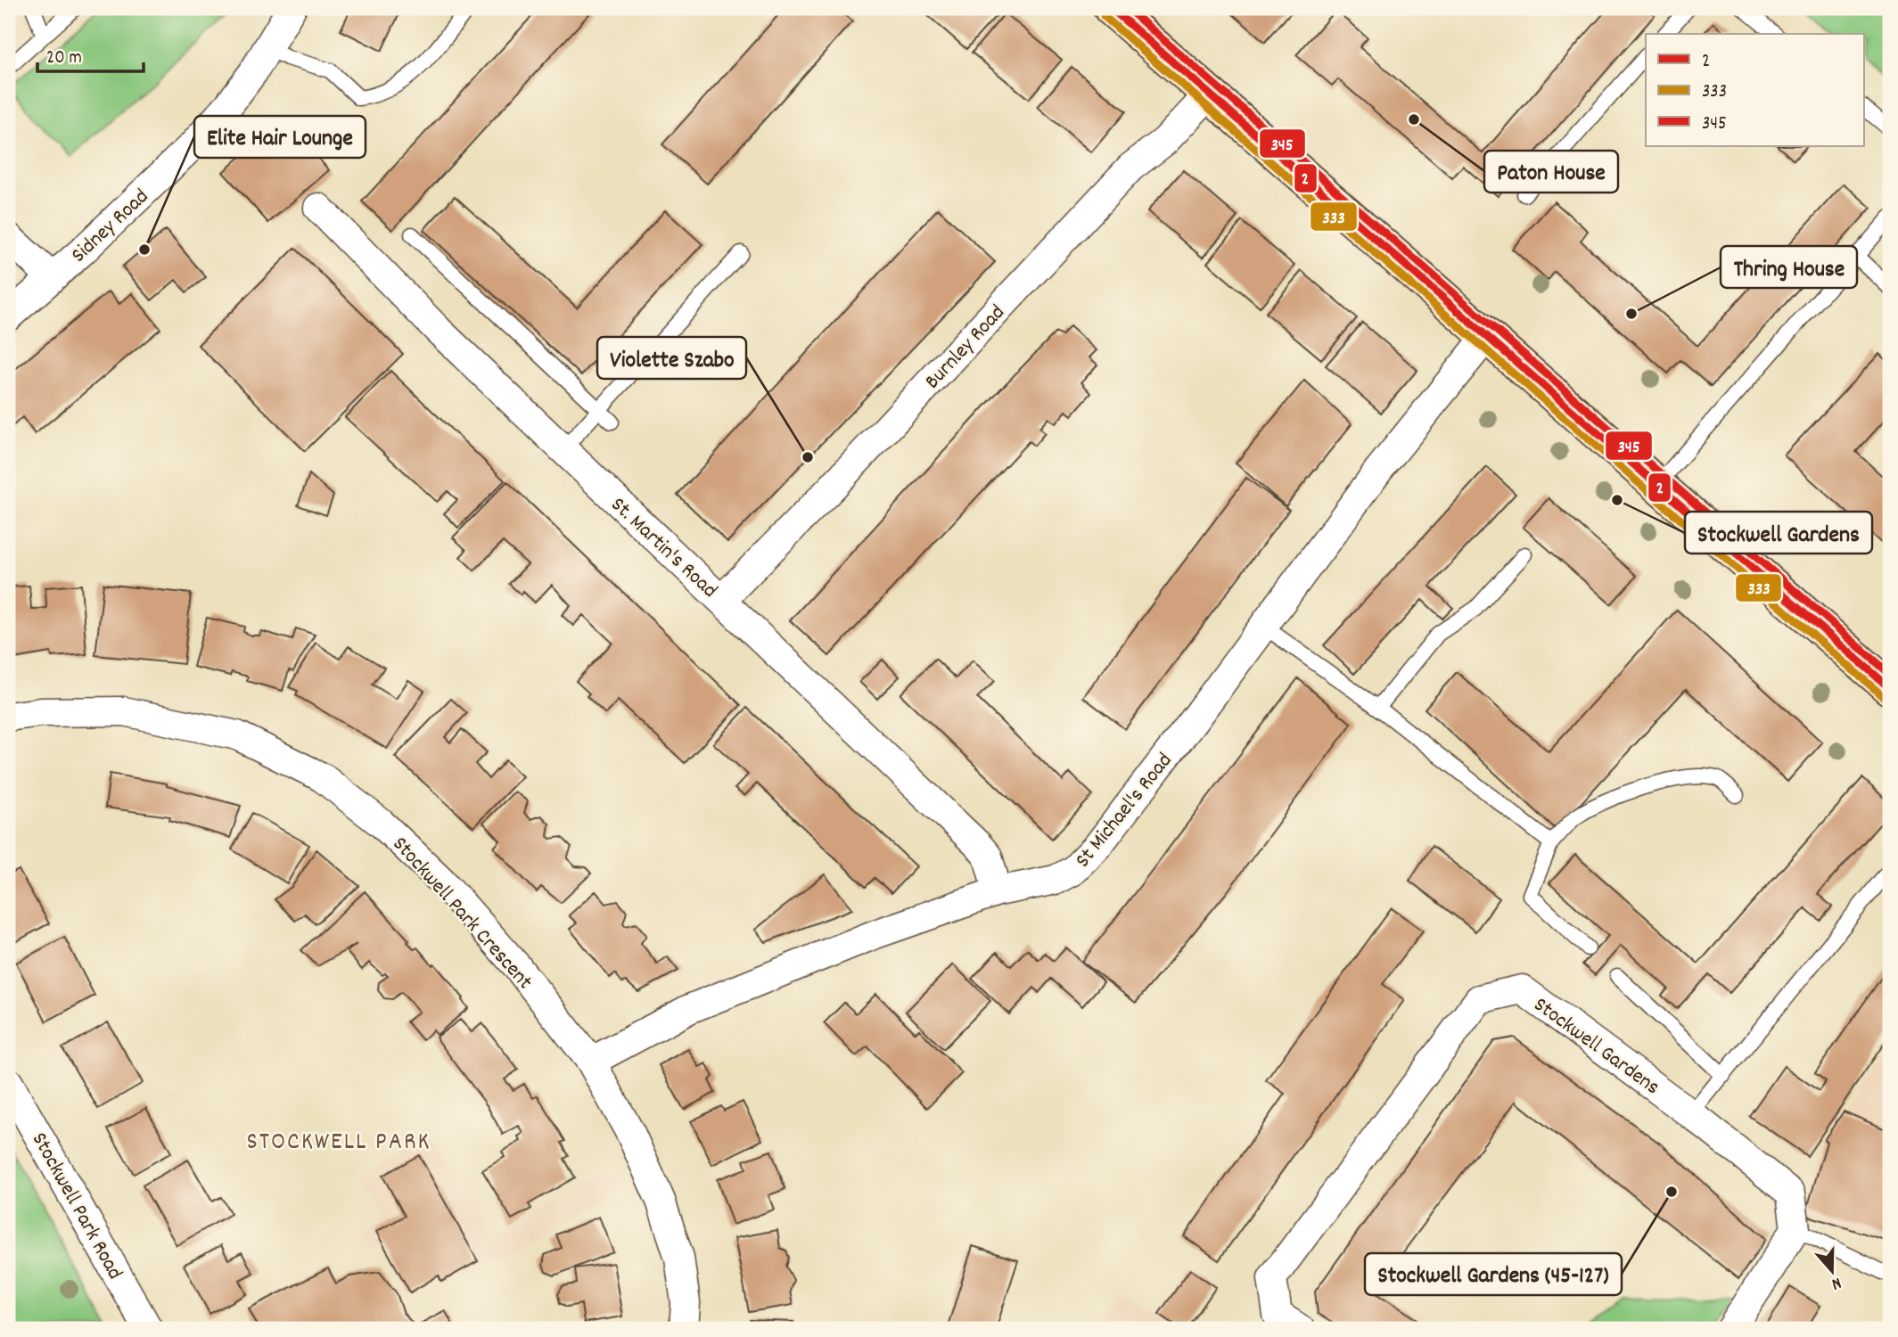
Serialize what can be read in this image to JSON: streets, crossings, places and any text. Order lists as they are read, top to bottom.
{
  "streets": {
    "street": [
      "Sidney Road",
      "Burnley Road",
      "St. Martin's Road",
      "St Michael's Road",
      "Stockwell Park Crescent",
      "Stockwell Gardens",
      "Stockwell Park Road"
    ]
  },
  "crossings": [
    ["Burnley Road", "St. Martin's Road"],
    ["St. Martin's Road", "St Michael's Road"],
    ["St Michael's Road", "Stockwell Park Crescent"]
  ],
  "districts": ["STOCKWELL PARK"],
  "places": [
    "Paton House",
    "Elite Hair Lounge",
    "Thring House",
    "Violette Szabo",
    "Stockwell Gardens",
    "Stockwell Gardens (45-127)"
  ],
  "lines": ["transit line 2", "transit line 345", "transit line 333"],
  "legend": ["2", "333", "345"],
  "scale_bar": "20 m",
  "north": "bottom"
}
